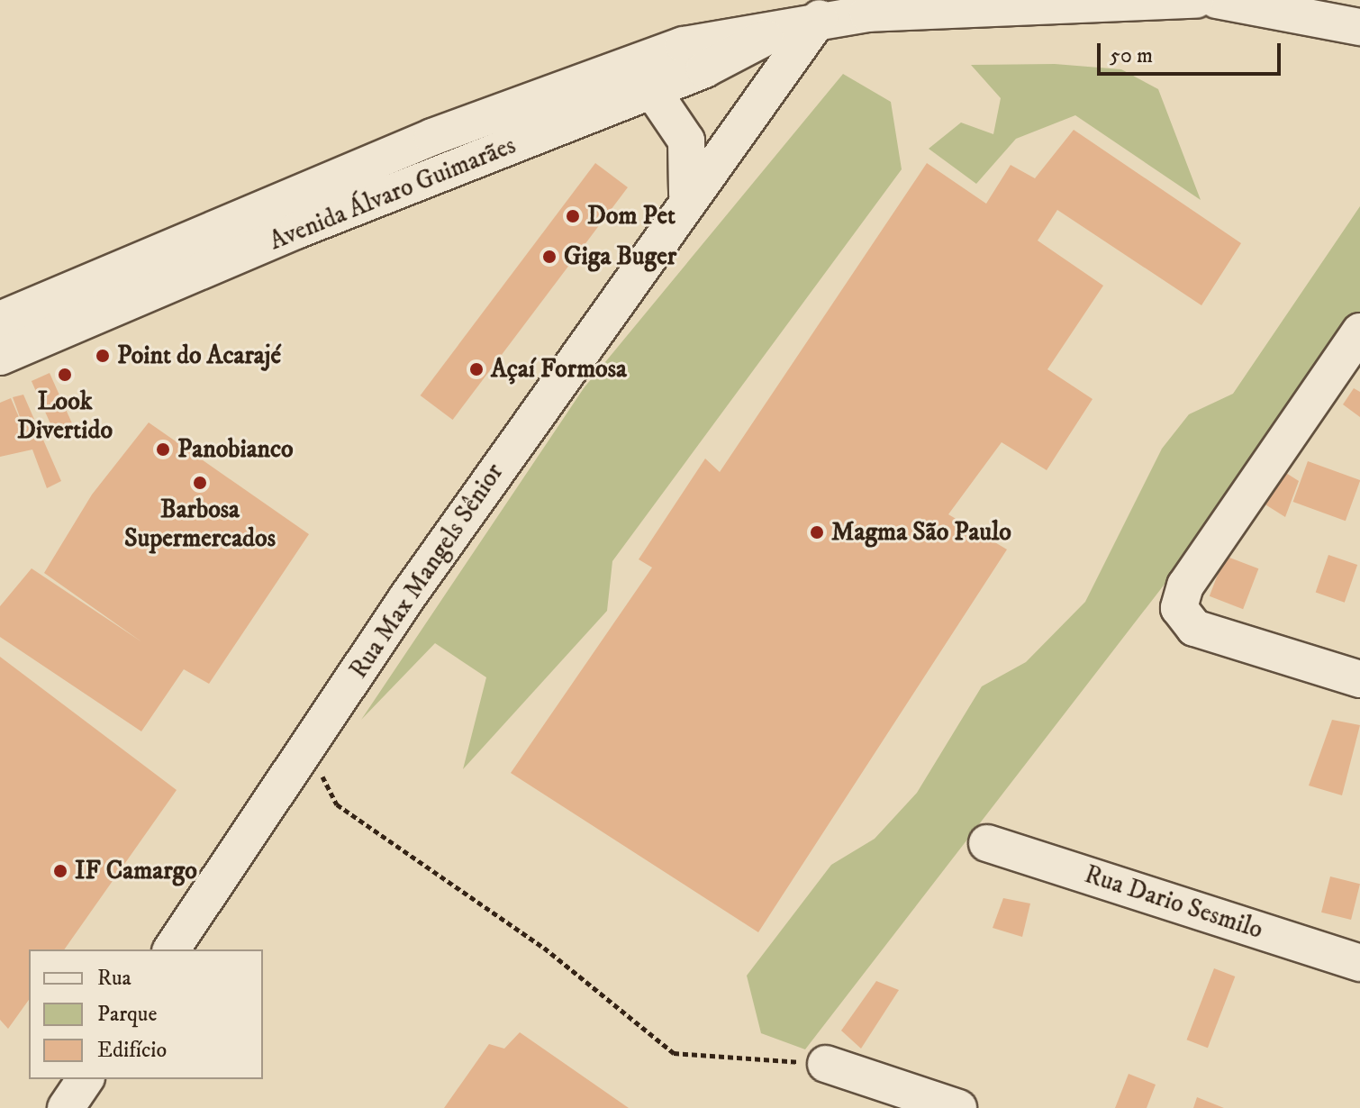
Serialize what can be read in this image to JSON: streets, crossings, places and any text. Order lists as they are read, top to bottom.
{
  "streets": {
    "street": ["Avenida Álvaro Guimarães", "Rua Max Mangels Sênior", "Rua Dario Sesmilo"]
  },
  "crossings": [
    ["Avenida Álvaro Guimarães", "Rua Max Mangels Sênior"]
  ],
  "places": [
    "Dom Pet",
    "Giga Buger",
    "Point do Acarajé",
    "Açaí Formosa",
    "Look Divertido",
    "Panobianco",
    "Barbosa Supermercados",
    "Magma São Paulo",
    "IF Camargo"
  ],
  "legend": ["Rua", "Parque", "Edifício"],
  "scale_bar": "50 m"
}
